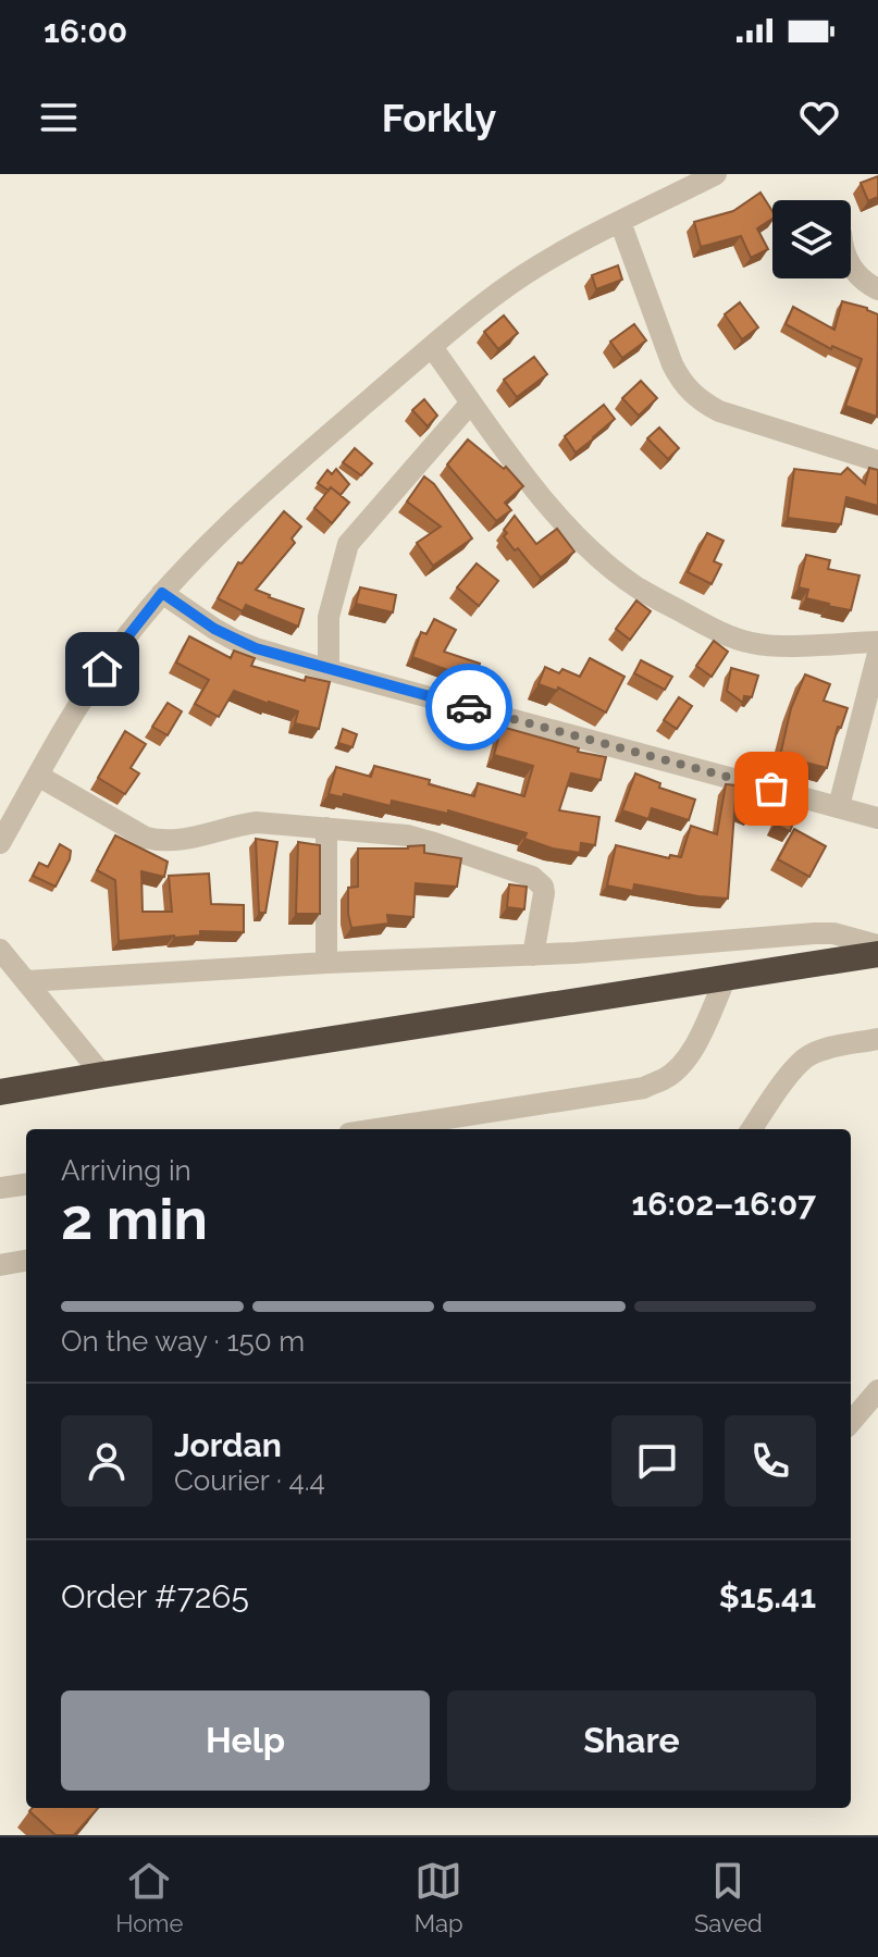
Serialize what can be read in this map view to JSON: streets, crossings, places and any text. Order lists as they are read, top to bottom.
{
  "page": {
    "status": "16:00",
    "header": "Forkly",
    "heading": ["2 min", "Arriving in", "16:02–16:07"],
    "panel": [
      "Jordan",
      "Courier · 4.4",
      "Order #7265",
      "$15.41"
    ],
    "bar": "On the way · 150 m",
    "buttons": ["Help", "Share"],
    "tabs": ["Home", "Map", "Saved"]
  }
}
